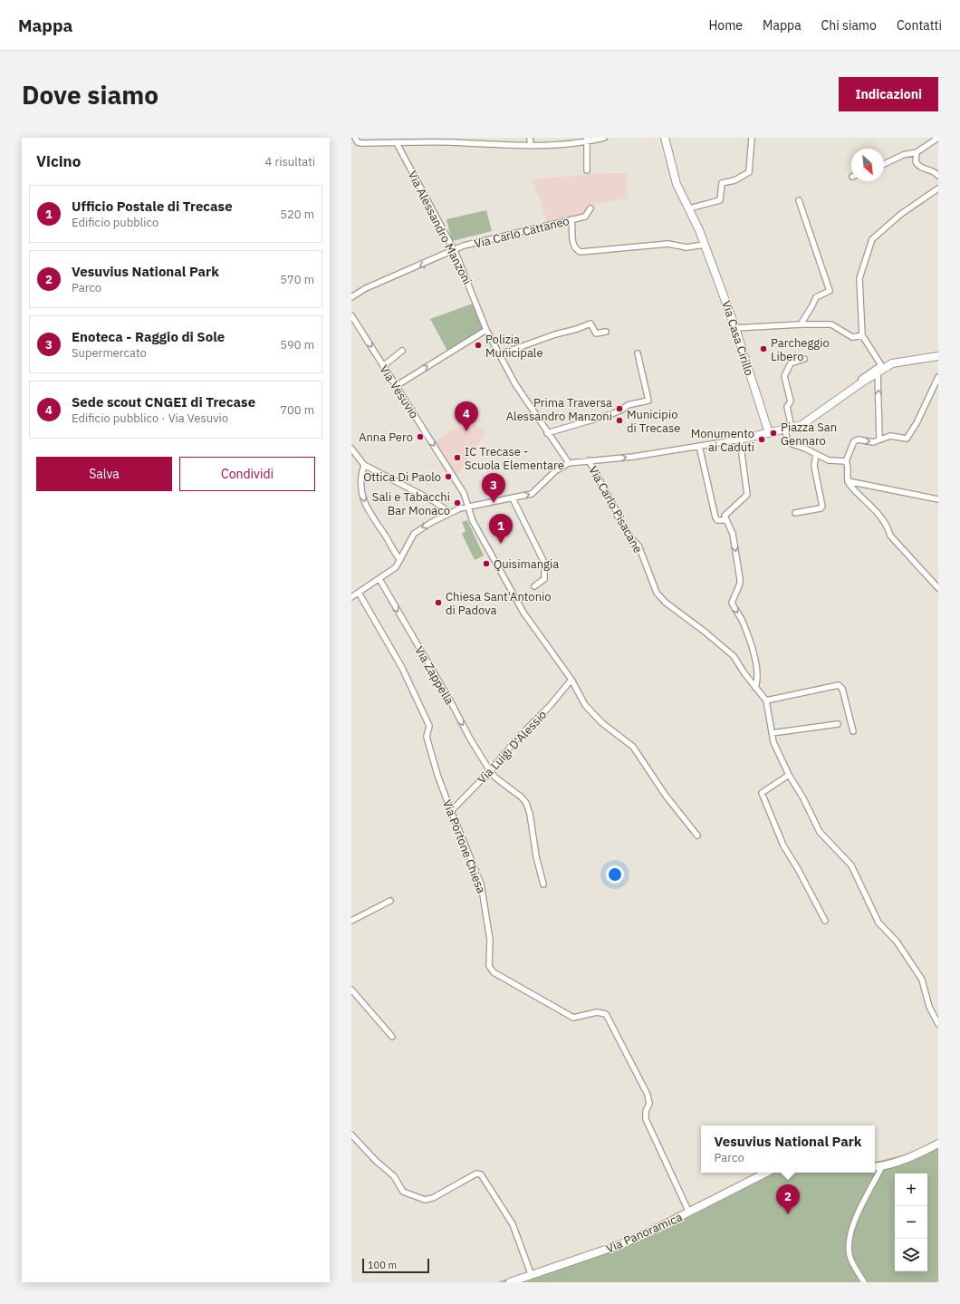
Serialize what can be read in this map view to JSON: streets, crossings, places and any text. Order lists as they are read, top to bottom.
{
  "streets": {
    "street": [
      "Via Alessandro Manzoni",
      "Via Carlo Cattaneo",
      "Via Casa Cirillo",
      "Via Vesuvio",
      "Via Carlo Pisacane",
      "Via Zappella",
      "Via Luigi D'Alessio",
      "Via Portone Chiesa",
      "Via Panoramica"
    ]
  },
  "crossings": [
    ["Via Alessandro Manzoni", "Via Carlo Cattaneo"],
    ["Via Vesuvio", "Via Luigi D'Alessio"],
    ["Via Zappella", "Via Luigi D'Alessio"],
    ["Via Luigi D'Alessio", "Via Portone Chiesa"],
    ["Via Portone Chiesa", "Via Panoramica"]
  ],
  "one_way": ["Via Carlo Cattaneo", "Via Zappella"],
  "places": [
    "Polizia Municipale",
    "Parcheggio Libero",
    "Prima Traversa Alessandro Manzoni",
    "Municipio di Trecase",
    "Piazza San Gennaro",
    "Anna Pero",
    "Monumento ai Caduti",
    "IC Trecase - Scuola Elementare",
    "Ottica Di Paolo",
    "Sali e Tabacchi Bar Monaco",
    "Quisimangia",
    "Chiesa Sant'Antonio di Padova"
  ],
  "scale_bar": "100 m",
  "north": "bottom right",
  "page": {
    "header": "Mappa",
    "nav": [
      "Home",
      "Mappa",
      "Chi siamo",
      "Contatti"
    ],
    "buttons": [
      "Indicazioni",
      ["Salva", "Condividi"]
    ],
    "title": "Dove siamo",
    "heading": ["Vicino", "4 risultati"],
    "list": [
      {
        "mark": "1",
        "name": "Ufficio Postale di Trecase",
        "note": "Edificio pubblico",
        "value": "520 m"
      },
      {
        "mark": "2",
        "name": "Vesuvius National Park",
        "note": "Parco",
        "value": "570 m"
      },
      {
        "mark": "3",
        "name": "Enoteca - Raggio di Sole",
        "note": "Supermercato",
        "value": "590 m"
      },
      {
        "mark": "4",
        "name": "Sede scout CNGEI di Trecase",
        "note": "Edificio pubblico · Via Vesuvio",
        "value": "700 m"
      }
    ],
    "pins": [
      "4",
      "3",
      "1",
      "2"
    ],
    "popup": ["Vesuvius National Park", "Parco"],
    "map_buttons": ["+", "−"],
    "scale": "100 m"
  }
}
